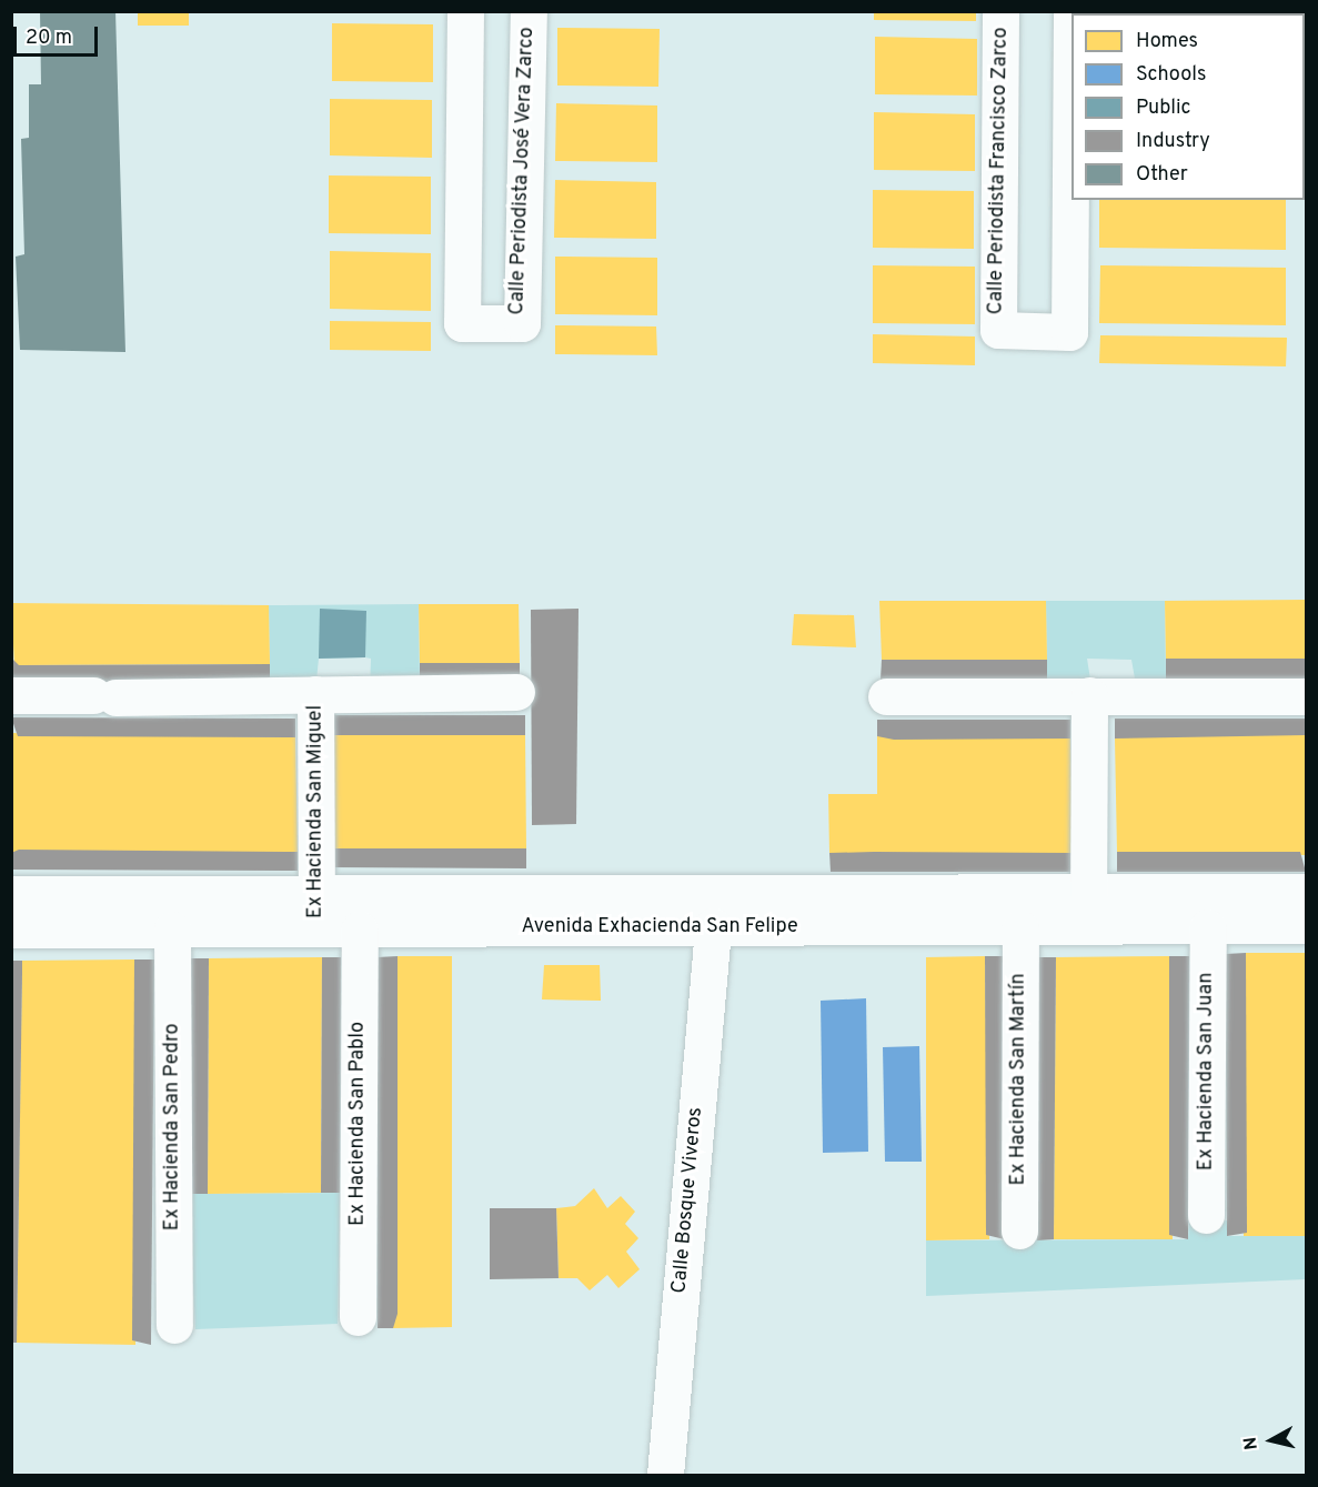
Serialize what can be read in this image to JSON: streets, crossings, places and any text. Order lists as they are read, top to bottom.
{
  "streets": {
    "street": [
      "Calle Periodista José Vera Zarco",
      "Calle Periodista Francisco Zarco",
      "Ex Hacienda San Miguel",
      "Avenida Exhacienda San Felipe",
      "Ex Hacienda San Juan",
      "Ex Hacienda San Martín",
      "Ex Hacienda San Pablo",
      "Ex Hacienda San Pedro",
      "Calle Bosque Viveros"
    ]
  },
  "crossings": [
    ["Ex Hacienda San Miguel", "Avenida Exhacienda San Felipe"],
    ["Avenida Exhacienda San Felipe", "Ex Hacienda San Juan"],
    ["Avenida Exhacienda San Felipe", "Ex Hacienda San Martín"],
    ["Avenida Exhacienda San Felipe", "Ex Hacienda San Pablo"],
    ["Avenida Exhacienda San Felipe", "Ex Hacienda San Pedro"],
    ["Avenida Exhacienda San Felipe", "Calle Bosque Viveros"]
  ],
  "legend": [
    "Homes",
    "Schools",
    "Public",
    "Industry",
    "Other"
  ],
  "scale_bar": "20 m",
  "north": "left"
}
